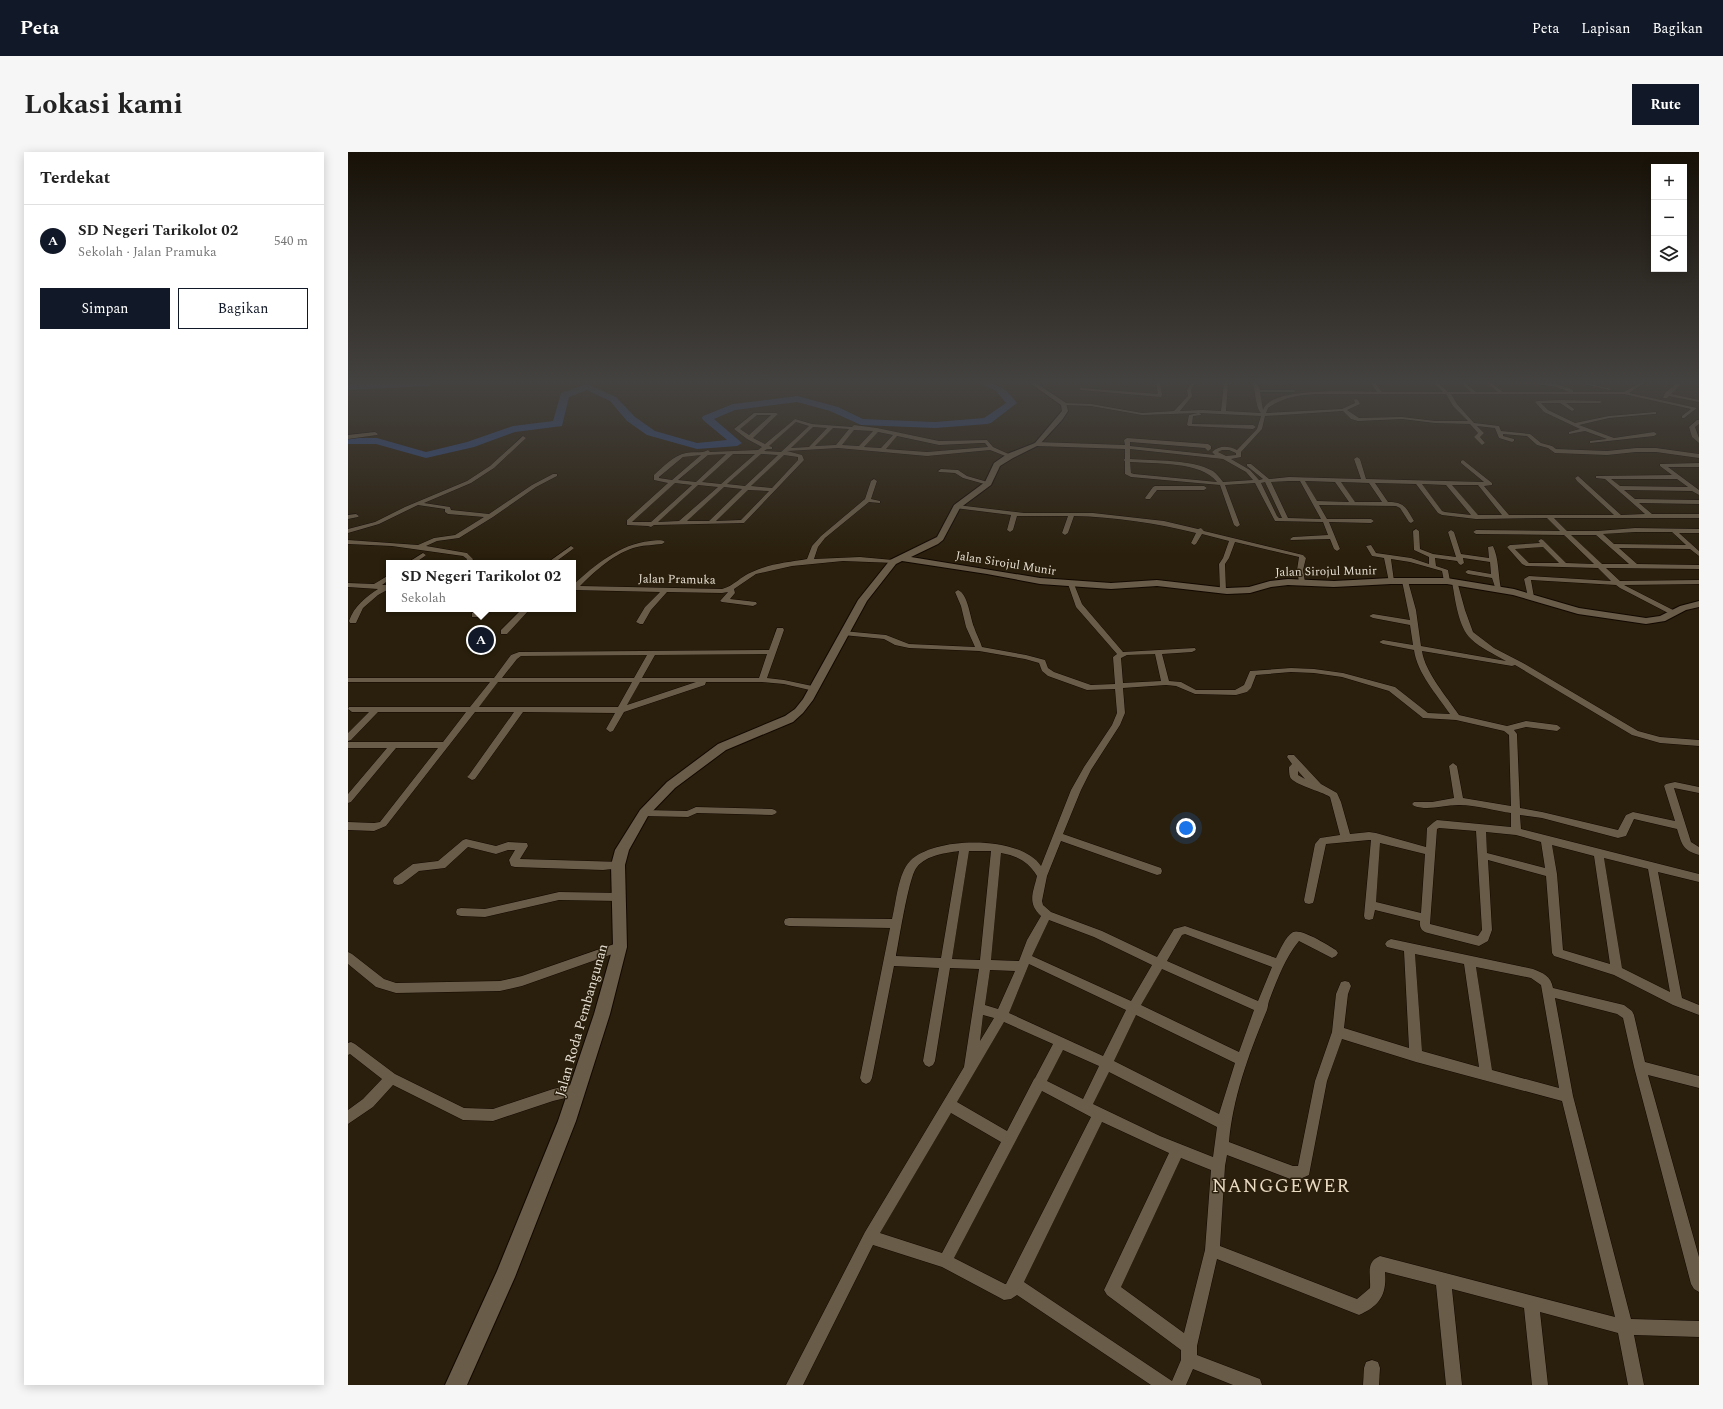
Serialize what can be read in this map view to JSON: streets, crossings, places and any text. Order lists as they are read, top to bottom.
{
  "streets": {
    "street": ["Jalan Sirojul Munir", "Jalan Pramuka", "Jalan Roda Pembangunan"]
  },
  "crossings": [
    ["Jalan Sirojul Munir", "Jalan Pramuka"],
    ["Jalan Sirojul Munir", "Jalan Roda Pembangunan"],
    ["Jalan Pramuka", "Jalan Roda Pembangunan"]
  ],
  "districts": ["NANGGEWER"],
  "page": {
    "header": "Peta",
    "nav": ["Peta", "Lapisan", "Bagikan"],
    "title": "Lokasi kami",
    "buttons": [
      "Rute",
      ["Simpan", "Bagikan"]
    ],
    "heading": "Terdekat",
    "map_buttons": ["+", "−"],
    "list": [
      {
        "mark": "A",
        "name": "SD Negeri Tarikolot 02",
        "note": "Sekolah · Jalan Pramuka",
        "value": "540 m"
      }
    ],
    "popup": ["SD Negeri Tarikolot 02", "Sekolah"],
    "pins": "A"
  }
}
